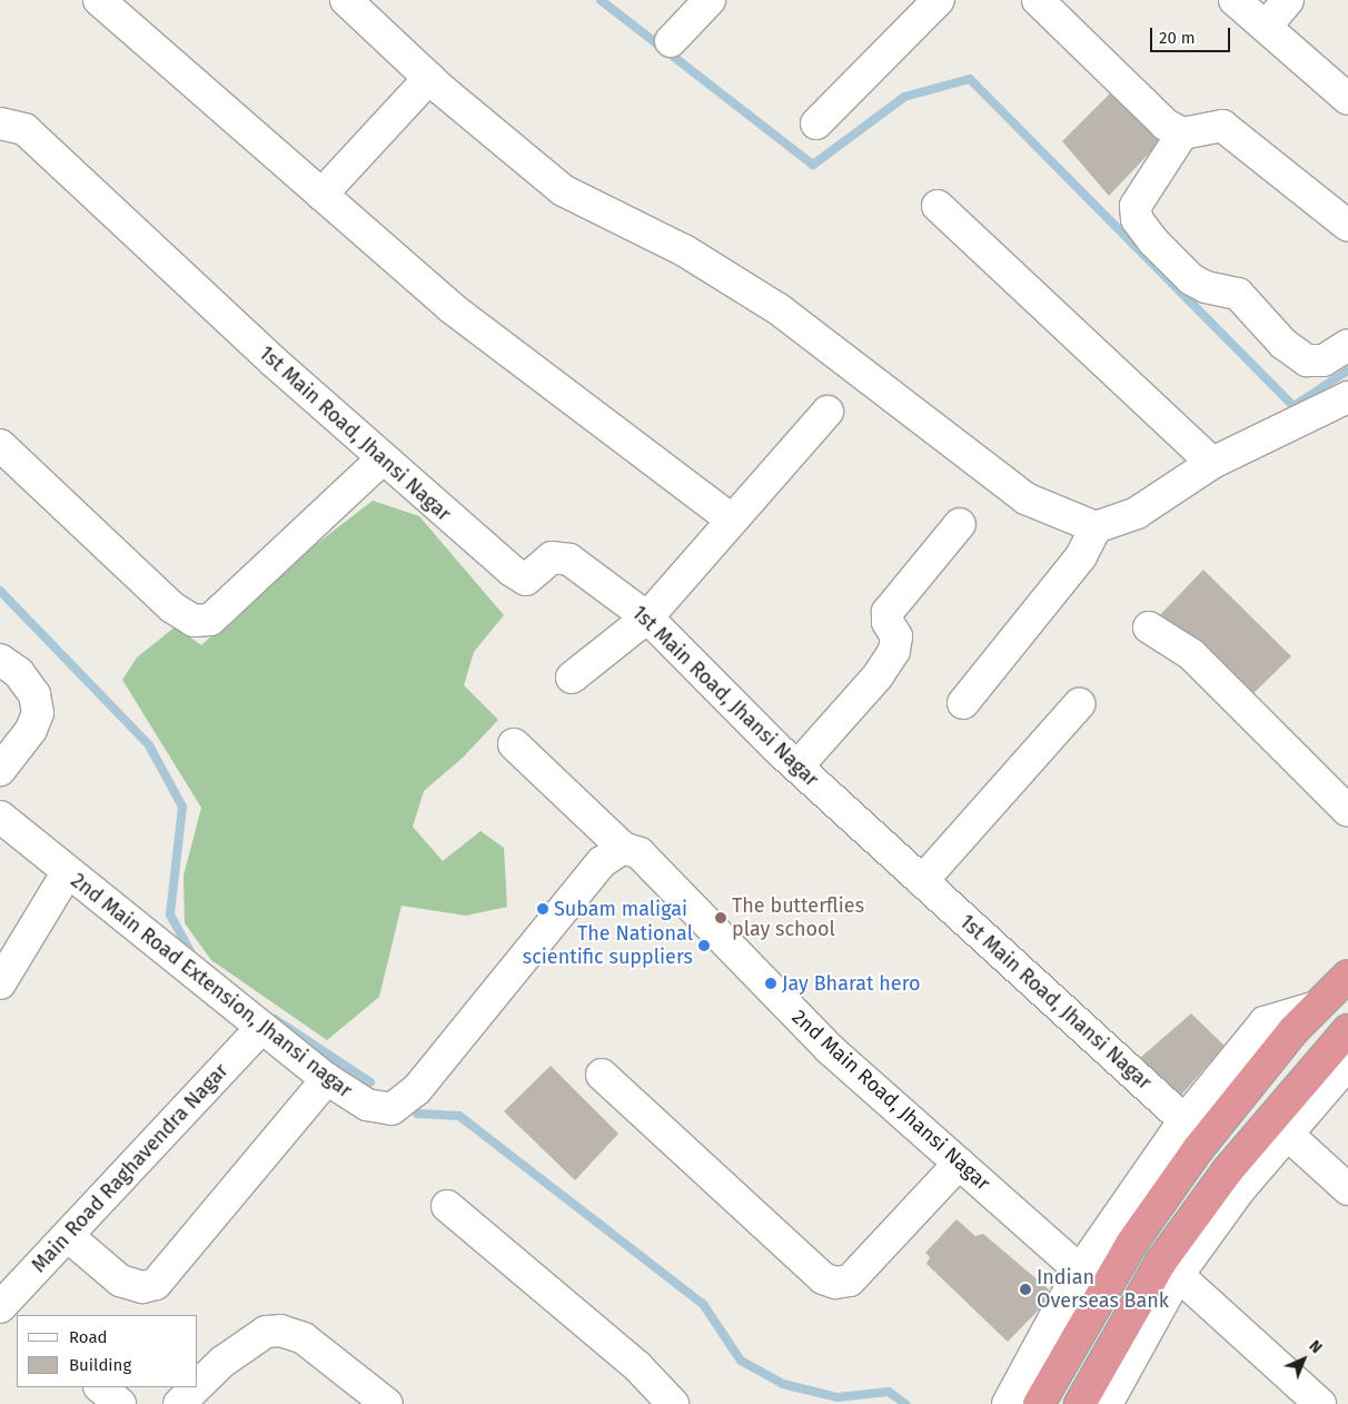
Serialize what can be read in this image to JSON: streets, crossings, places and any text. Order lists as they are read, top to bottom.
{
  "streets": {
    "street": [
      "1st Main Road, Jhansi Nagar",
      "2nd Main Road Extension, Jhansi nagar",
      "2nd Main Road, Jhansi Nagar",
      "Main Road Raghavendra Nagar"
    ]
  },
  "crossings": [
    ["2nd Main Road Extension, Jhansi nagar", "2nd Main Road, Jhansi Nagar"],
    ["2nd Main Road Extension, Jhansi nagar", "Main Road Raghavendra Nagar"]
  ],
  "places": [
    "Subam maligai",
    "The butterflies play school",
    "The National scientific suppliers",
    "Jay Bharat hero",
    "Indian Overseas Bank"
  ],
  "legend": ["Road", "Building"],
  "scale_bar": "20 m",
  "north": "top right"
}
